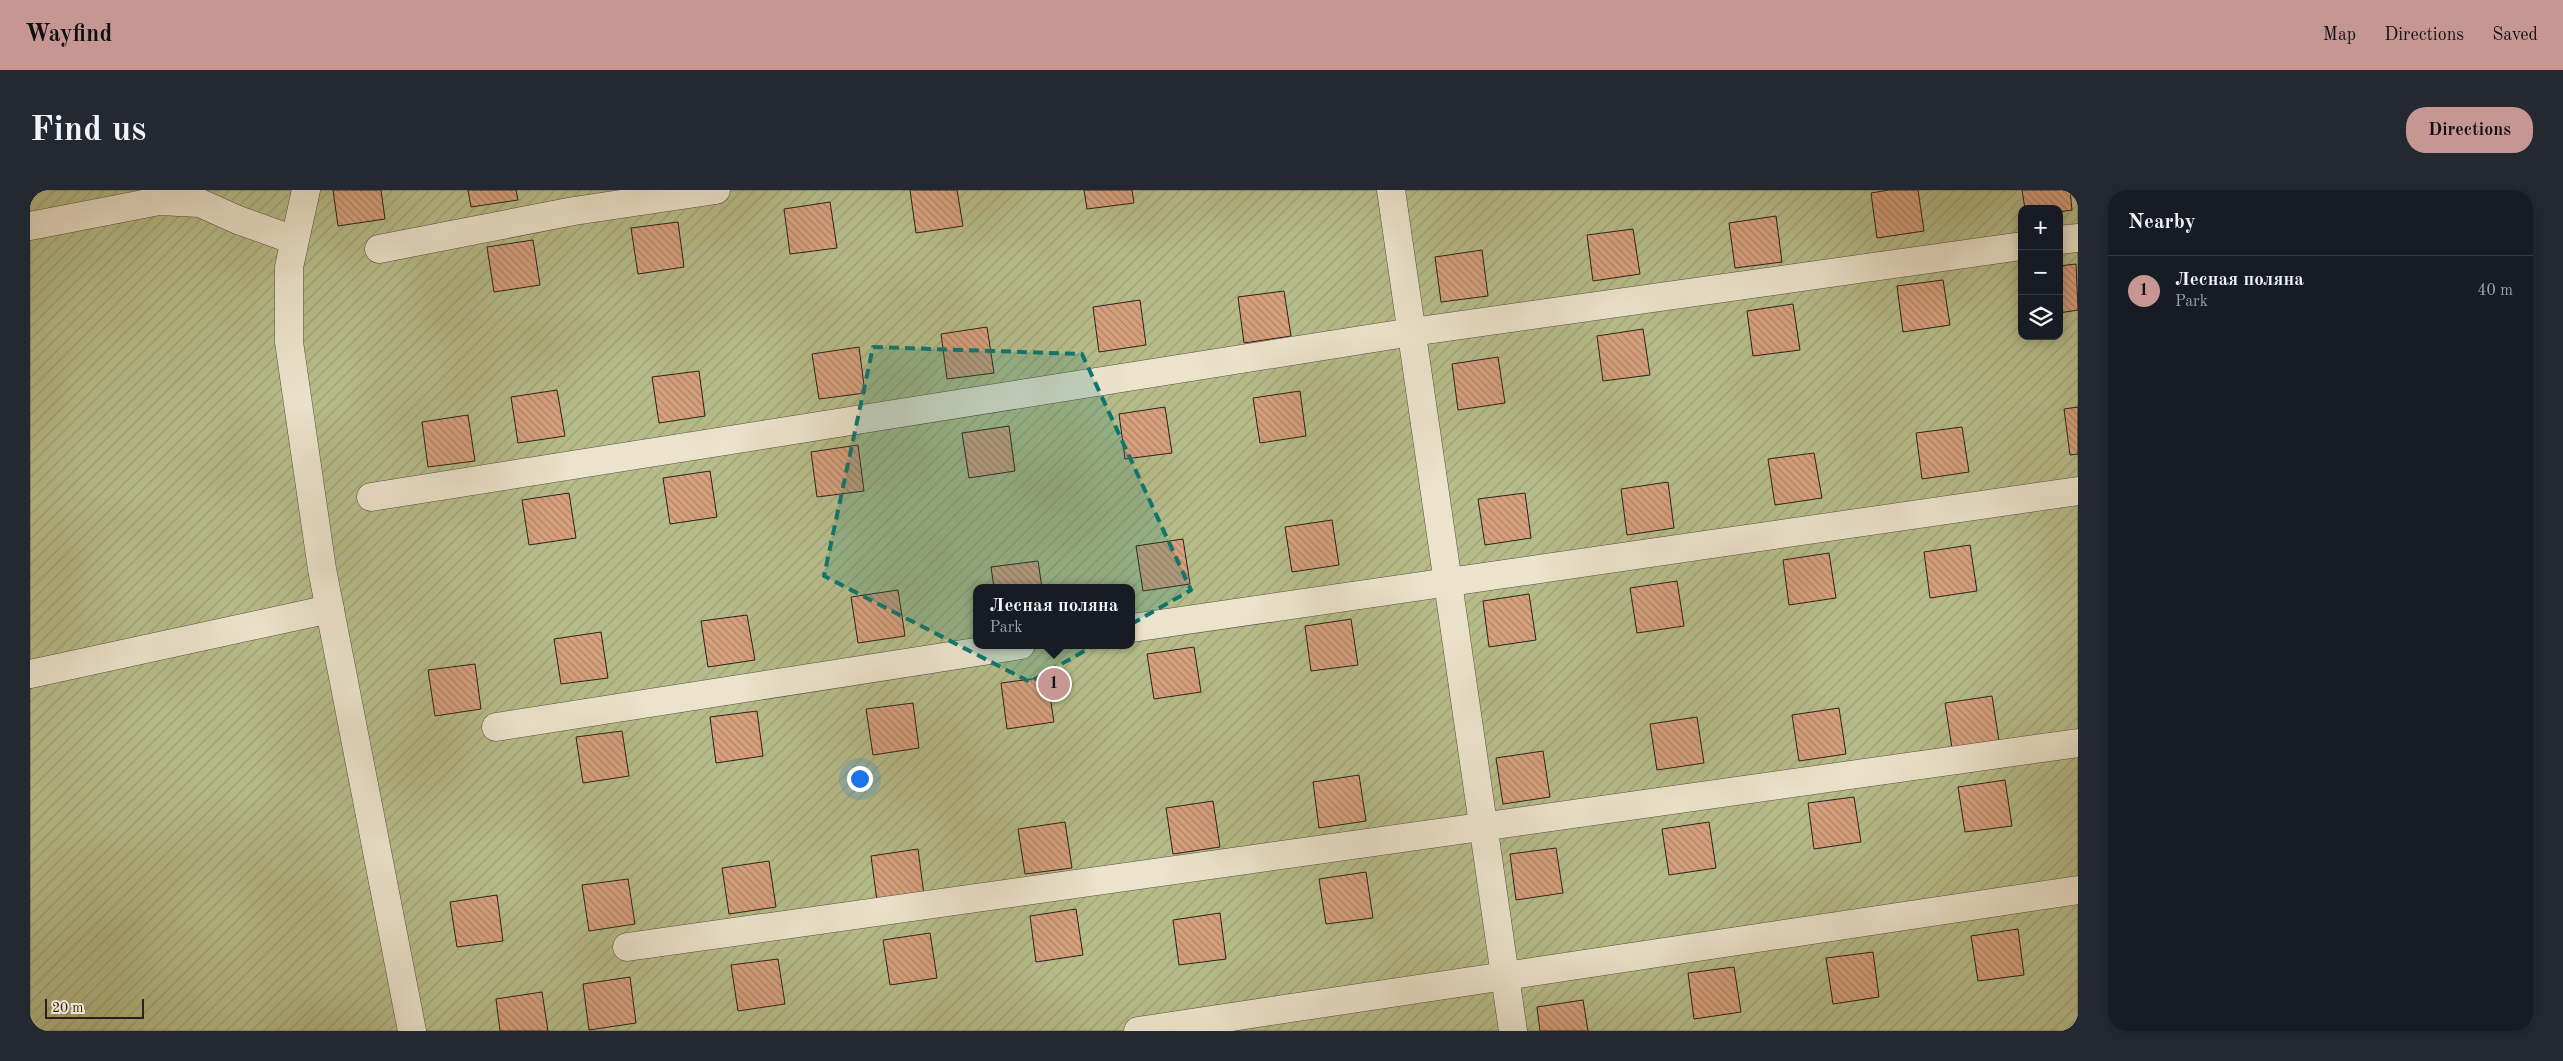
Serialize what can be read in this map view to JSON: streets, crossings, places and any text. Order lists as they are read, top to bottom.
{
  "scale_bar": "20 m",
  "page": {
    "header": "Wayfind",
    "nav": ["Map", "Directions", "Saved"],
    "buttons": "Directions",
    "title": "Find us",
    "heading": "Nearby",
    "map_buttons": ["+", "−"],
    "list": [
      {
        "mark": "1",
        "name": "Лесная поляна",
        "note": "Park",
        "value": "40 m"
      }
    ],
    "popup": ["Лесная поляна", "Park"],
    "pins": "1",
    "scale": "20 m"
  }
}
